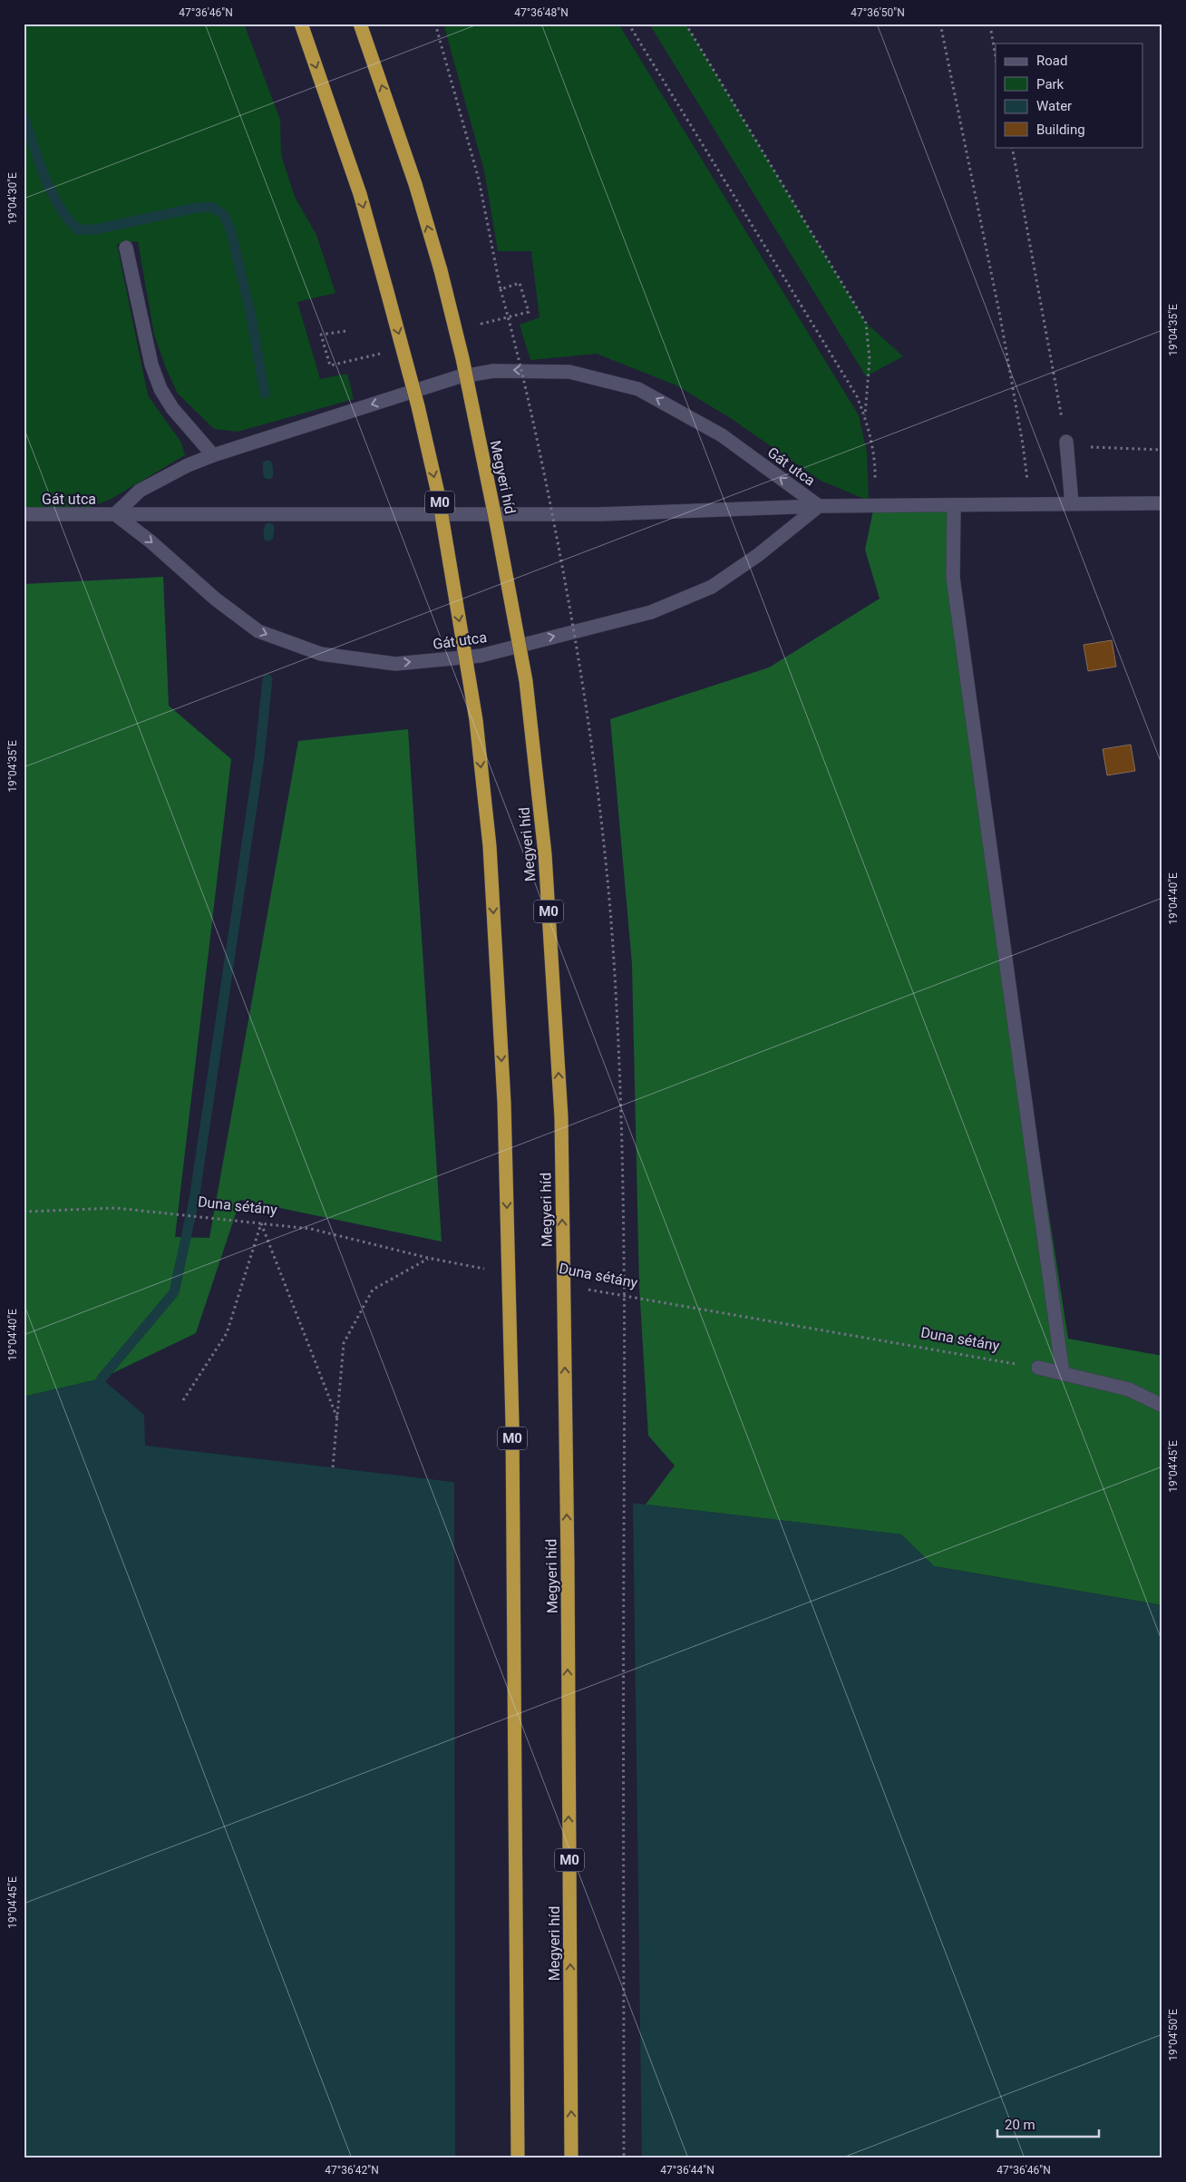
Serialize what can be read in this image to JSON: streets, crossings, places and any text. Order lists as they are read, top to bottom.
{
  "streets": {
    "highway": ["Megyeri híd", "M0"],
    "street": ["Gát utca"],
    "path": ["Duna sétány"]
  },
  "legend": [
    "Road",
    "Park",
    "Water",
    "Building"
  ],
  "scale_bar": "20 m",
  "coordinates": [
    "47°36'46\"N",
    "47°36'48\"N",
    "47°36'50\"N",
    "19°04'30\"E",
    "19°04'35\"E",
    "19°04'40\"E",
    "19°04'45\"E",
    "19°04'50\"E",
    "47°36'42\"N",
    "47°36'44\"N"
  ]
}
